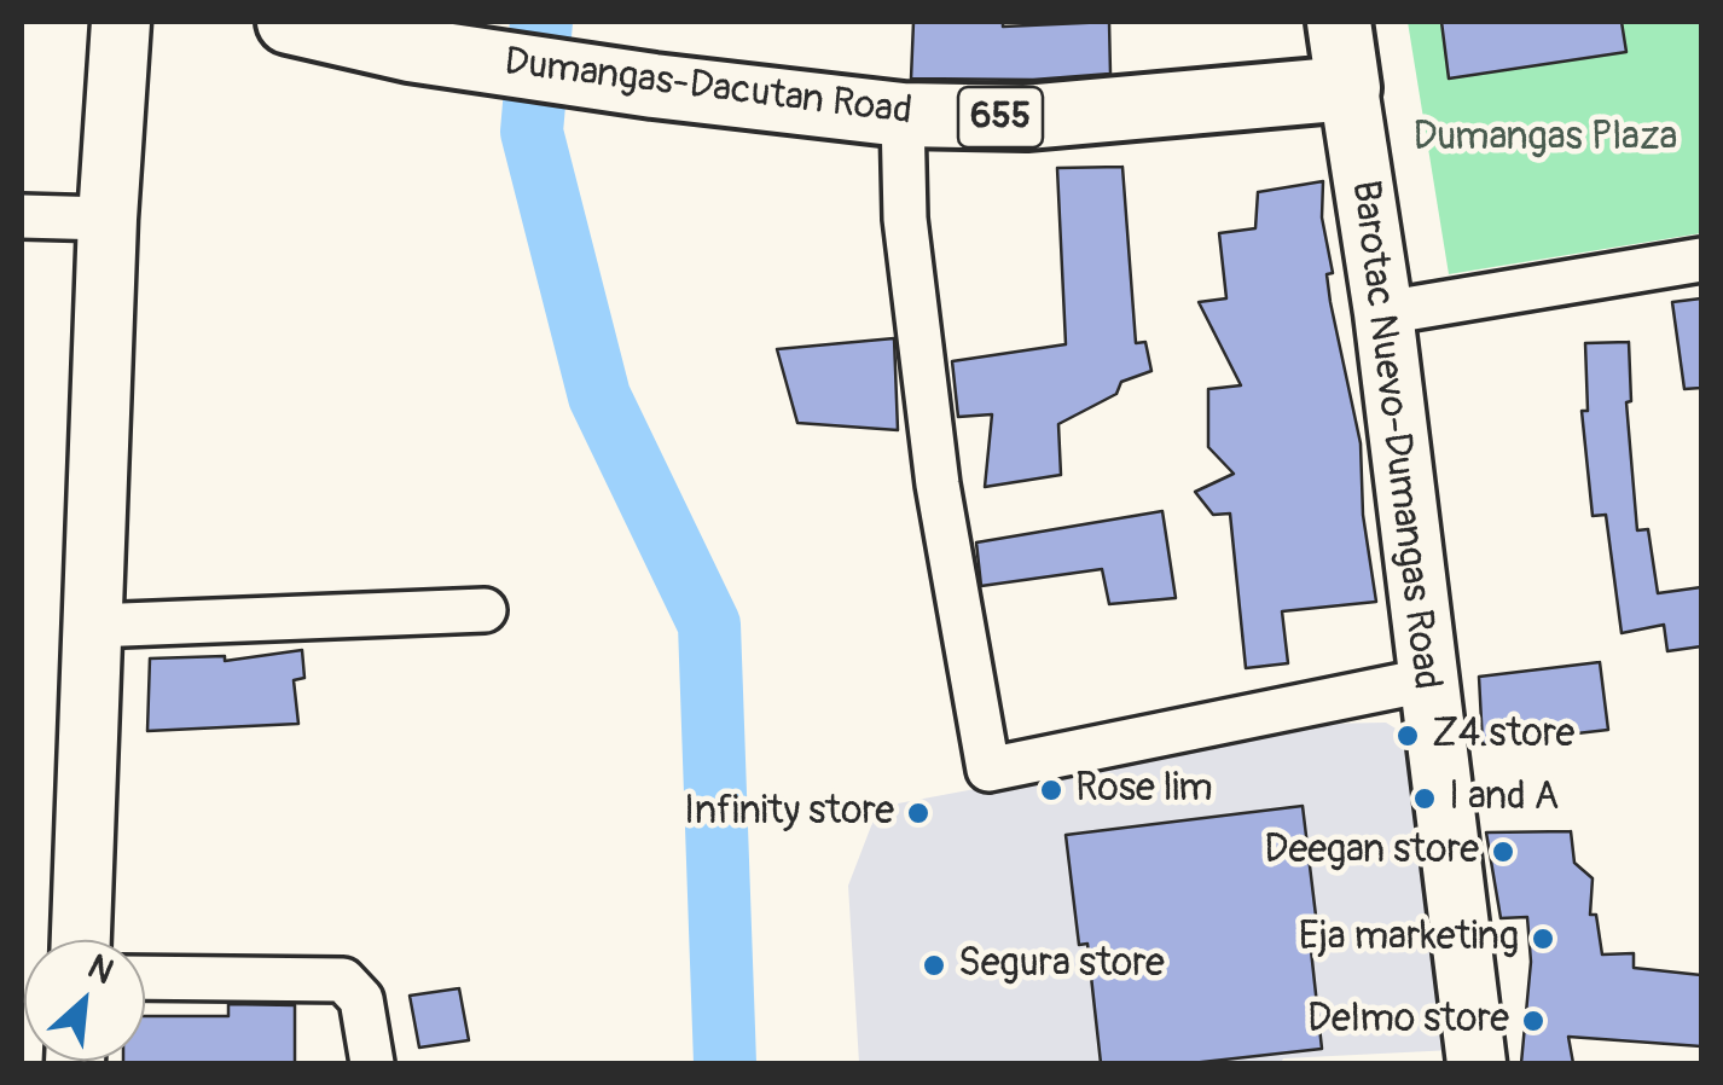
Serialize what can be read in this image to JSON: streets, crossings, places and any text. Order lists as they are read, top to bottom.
{
  "streets": {
    "main road": ["Dumangas-Dacutan Road", "655", "Barotac Nuevo-Dumangas Road"]
  },
  "crossings": [
    ["Dumangas-Dacutan Road", "Barotac Nuevo-Dumangas Road"]
  ],
  "parks": ["Dumangas Plaza"],
  "places": [
    "Z4 store",
    "Rose lim",
    "I and A",
    "Infinity store",
    "Deegan store",
    "Eja marketing",
    "Segura store",
    "Delmo store"
  ],
  "north": "top right"
}
